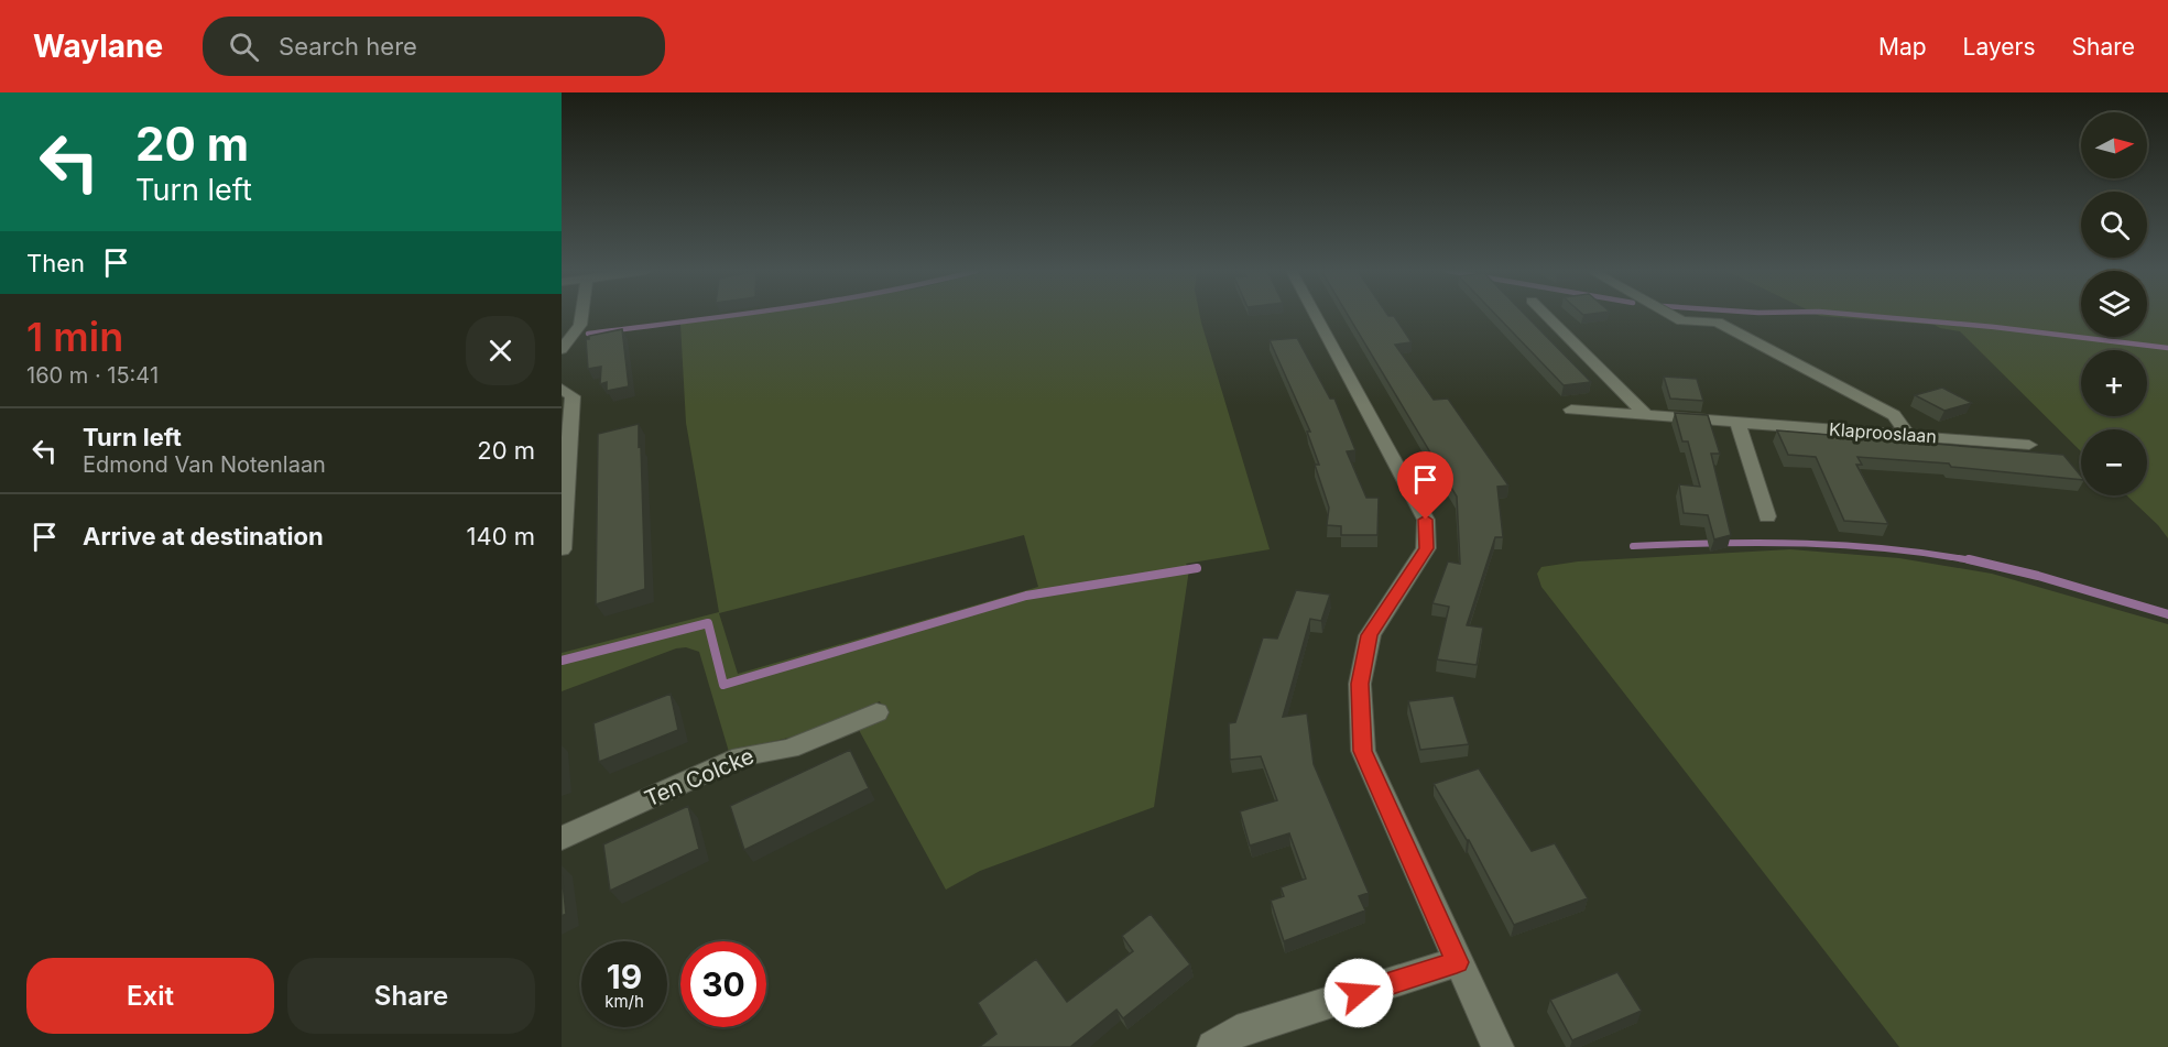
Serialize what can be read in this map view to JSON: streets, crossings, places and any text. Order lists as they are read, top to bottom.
{
  "streets": {
    "street": ["Klaprooslaan", "Ten Colcke"]
  },
  "north": "right",
  "page": {
    "header": "Waylane",
    "search": "Search here",
    "nav": ["Map", "Layers", "Share"],
    "turn": ["20 m", "Turn left"],
    "map_buttons": ["+", "−"],
    "then": "Then",
    "heading": ["1 min", "160 m · 15:41"],
    "list": [
      {
        "name": "Turn left",
        "note": "Edmond Van Notenlaan",
        "value": "20 m"
      },
      {
        "name": "Arrive at destination",
        "value": "140 m"
      }
    ],
    "speed": "19 km/h",
    "limit": "30",
    "buttons": ["Exit", "Share"]
  }
}
